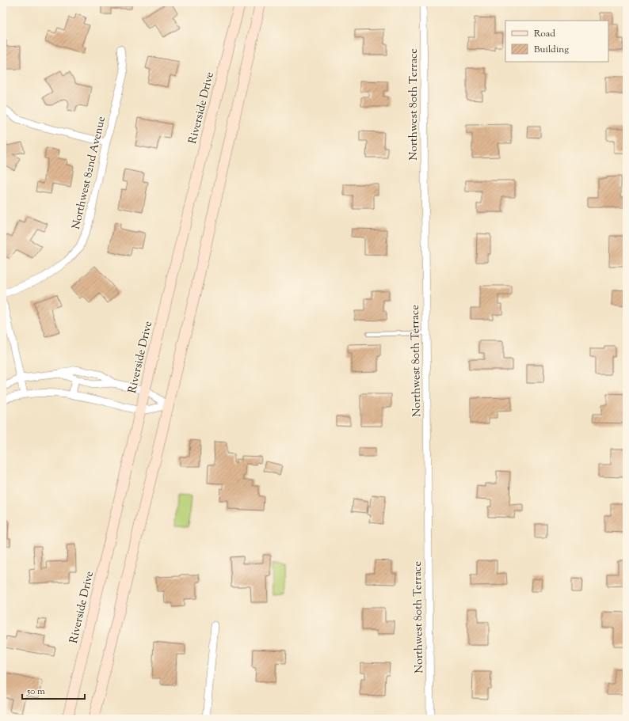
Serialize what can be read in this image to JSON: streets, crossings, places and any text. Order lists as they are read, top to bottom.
{
  "streets": {
    "street": ["Northwest 80th Terrace", "Riverside Drive", "Northwest 82nd Avenue"]
  },
  "legend": ["Road", "Building"],
  "scale_bar": "50 m"
}
